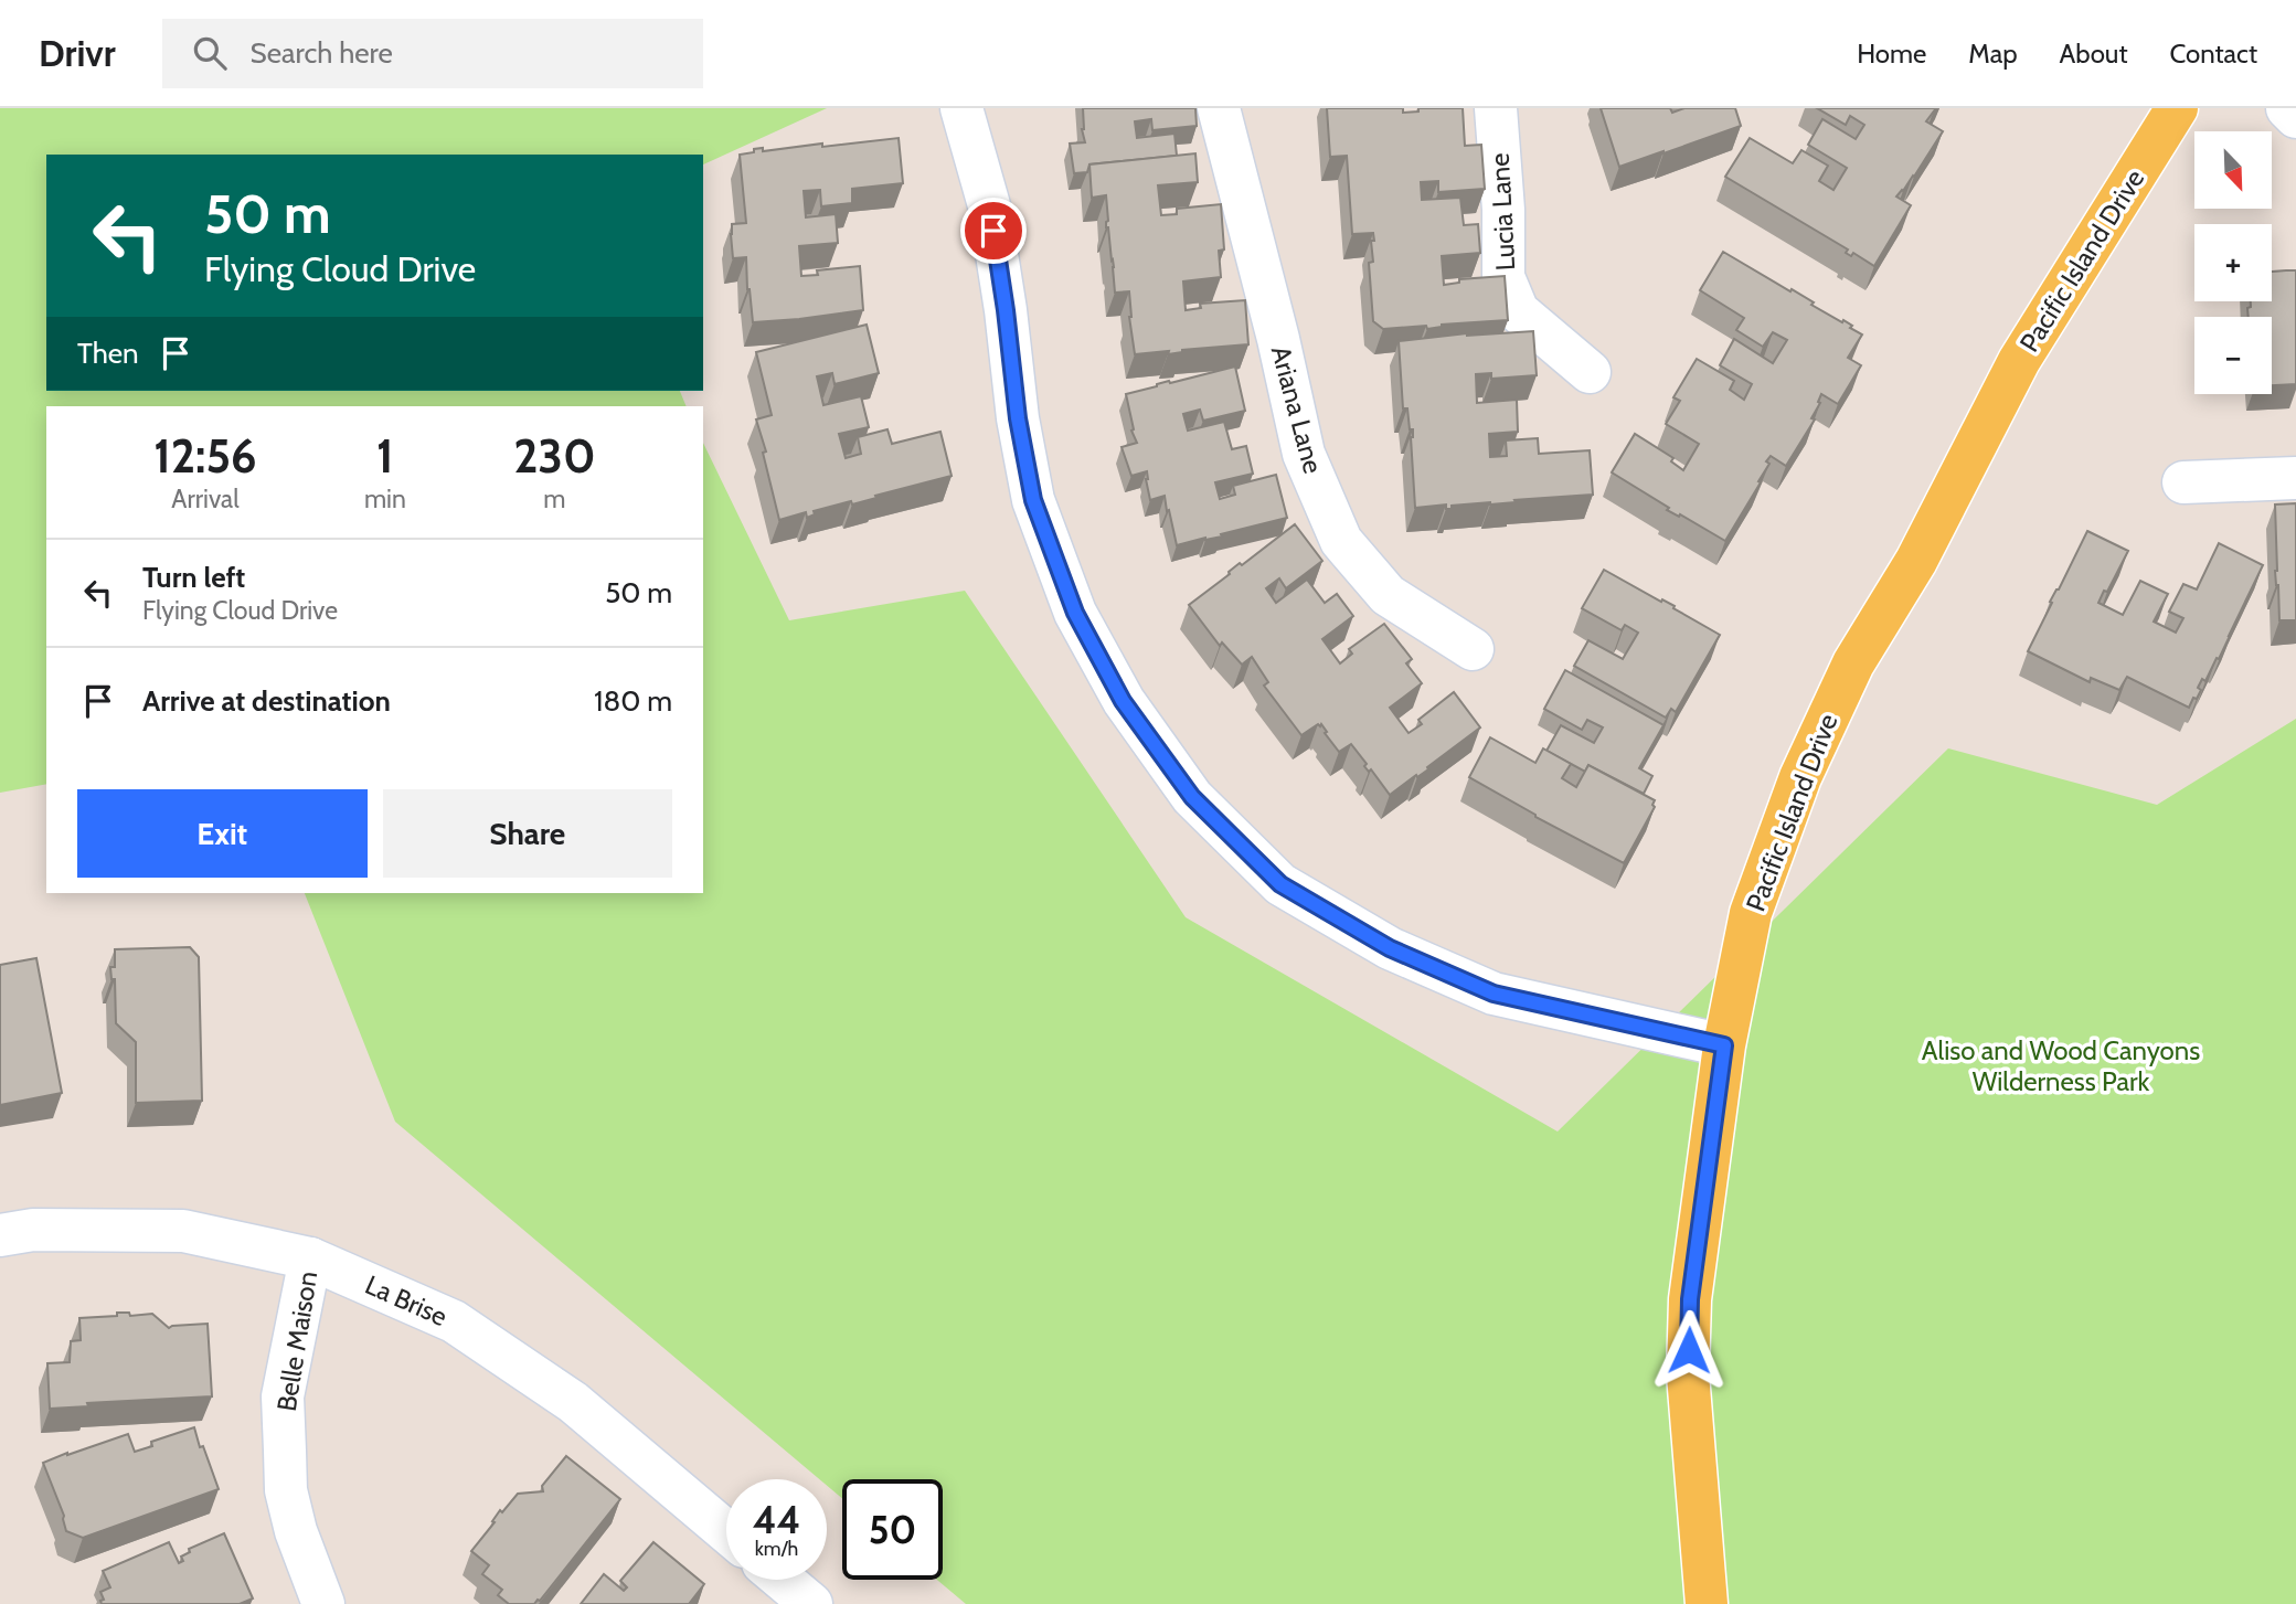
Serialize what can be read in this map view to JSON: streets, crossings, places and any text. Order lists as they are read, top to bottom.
{
  "streets": {
    "main road": ["Pacific Island Drive"],
    "street": [
      "Lucia Lane",
      "Ariana Lane",
      "La Brise",
      "Belle Maison"
    ]
  },
  "crossings": [
    ["La Brise", "Belle Maison"]
  ],
  "parks": ["Aliso and Wood Canyons Wilderness Park"],
  "north": "bottom right",
  "page": {
    "header": "Drivr",
    "search": "Search here",
    "nav": [
      "Home",
      "Map",
      "About",
      "Contact"
    ],
    "map_buttons": ["+", "−"],
    "turn": ["50 m", "Flying Cloud Drive"],
    "then": "Then",
    "eta": [
      "12:56",
      "Arrival",
      "1",
      "min",
      "230",
      "m"
    ],
    "list": [
      {
        "name": "Turn left",
        "note": "Flying Cloud Drive",
        "value": "50 m"
      },
      {
        "name": "Arrive at destination",
        "value": "180 m"
      }
    ],
    "buttons": ["Exit", "Share"],
    "speed": "44 km/h",
    "limit": "50"
  }
}
